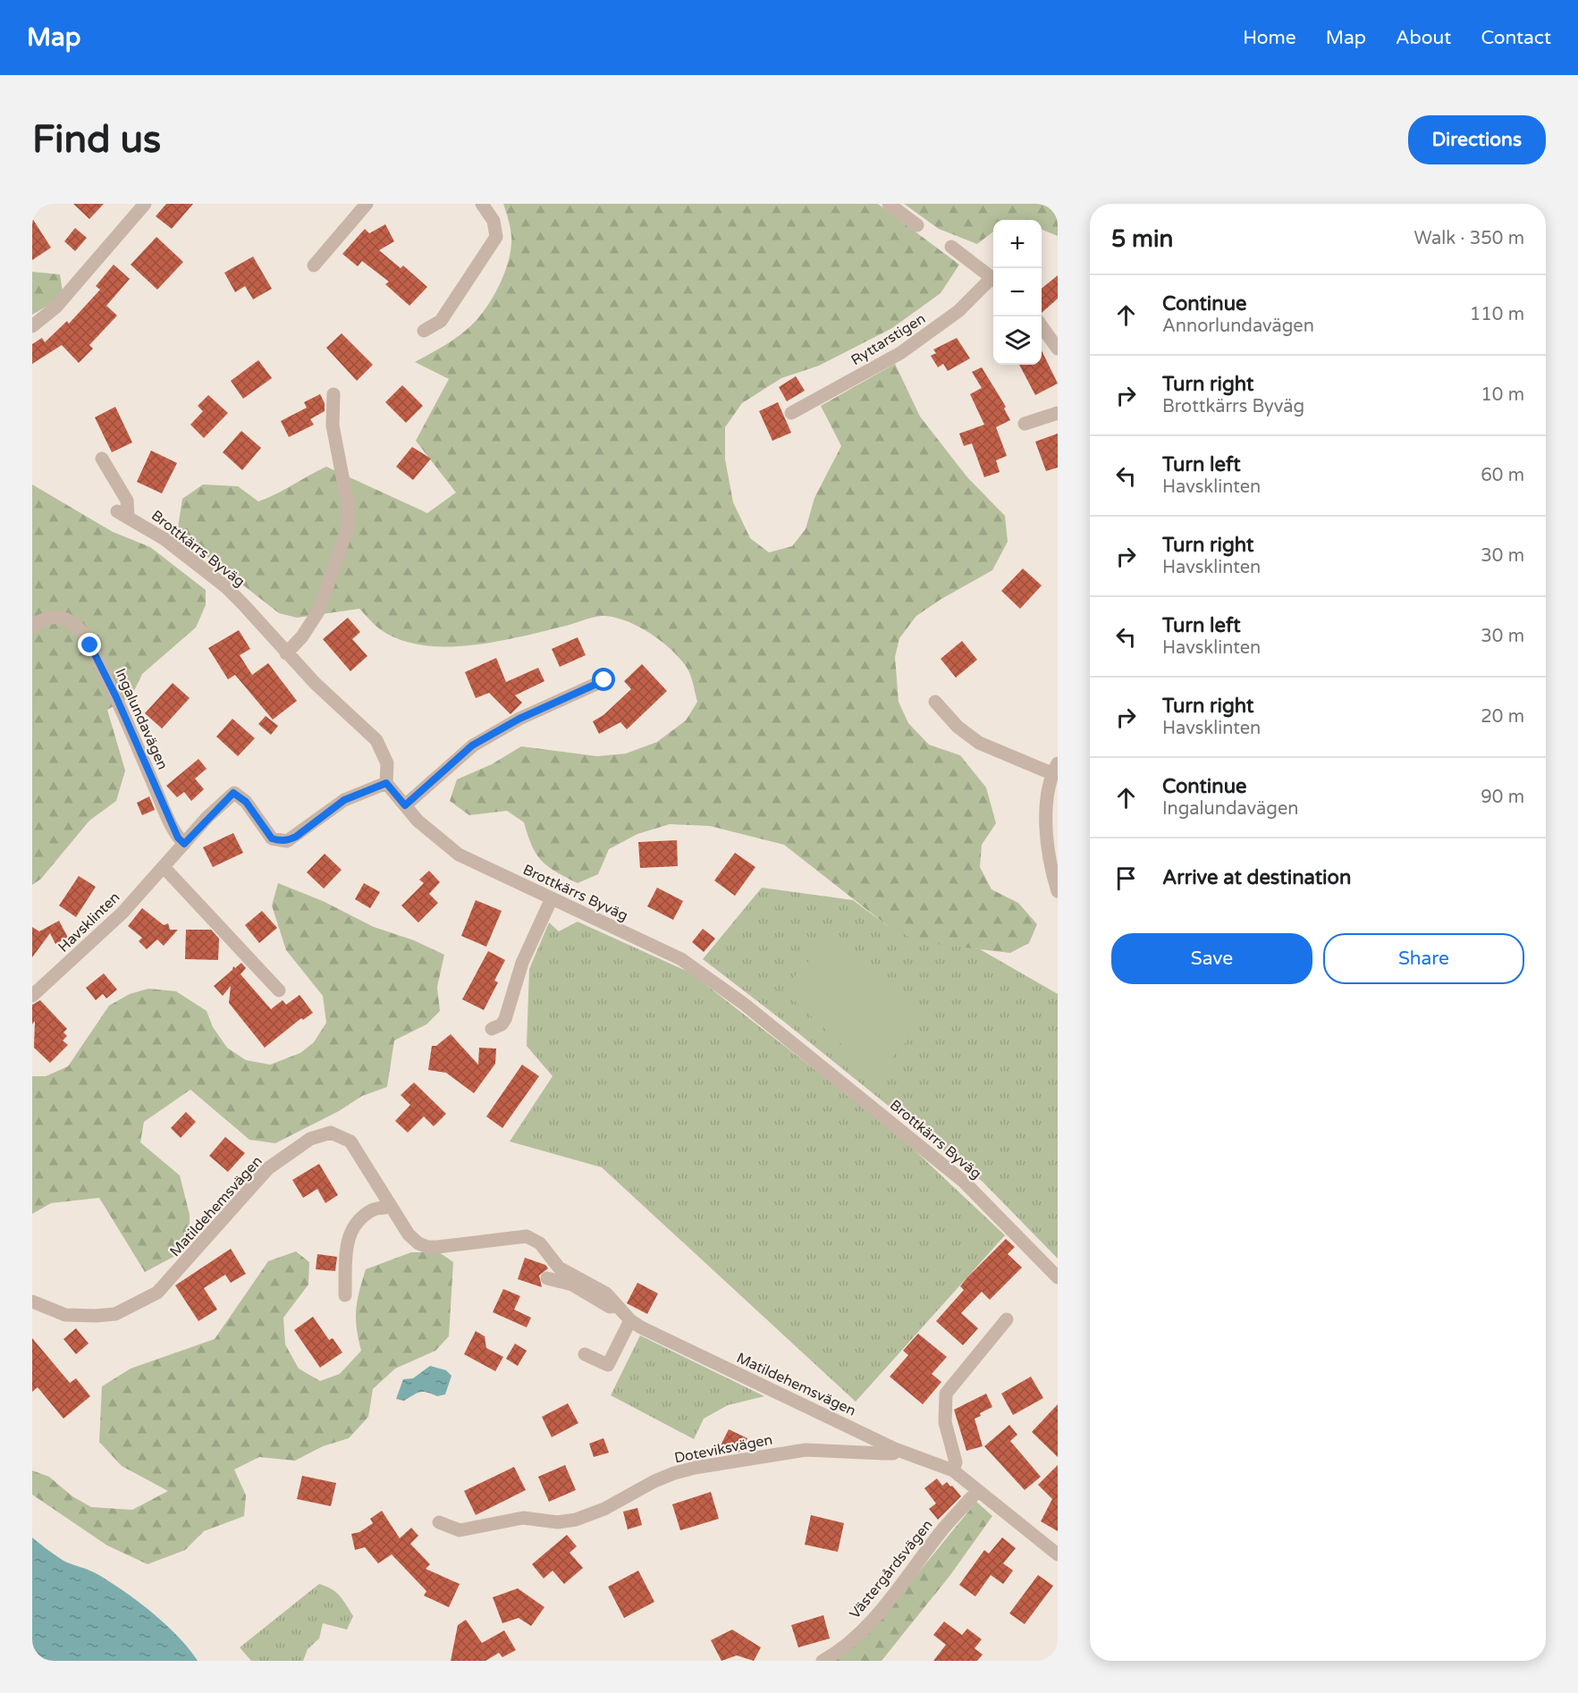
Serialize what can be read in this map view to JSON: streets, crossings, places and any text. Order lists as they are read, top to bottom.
{
  "streets": {
    "street": [
      "Ryttarstigen",
      "Brottkärrs Byväg",
      "Ingalundavägen",
      "Havsklinten",
      "Matildehemsvägen",
      "Doteviksvägen",
      "Västergårdsvägen"
    ]
  },
  "crossings": [
    ["Brottkärrs Byväg", "Havsklinten"],
    ["Ingalundavägen", "Havsklinten"],
    ["Matildehemsvägen", "Doteviksvägen"],
    ["Matildehemsvägen", "Västergårdsvägen"]
  ],
  "page": {
    "header": "Map",
    "nav": [
      "Home",
      "Map",
      "About",
      "Contact"
    ],
    "buttons": [
      "Directions",
      ["Save", "Share"]
    ],
    "title": "Find us",
    "heading": ["5 min", "Walk · 350 m"],
    "map_buttons": ["+", "−"],
    "list": [
      ["Continue", "Annorlundavägen", "110 m"],
      ["Turn right", "Brottkärrs Byväg", "10 m"],
      ["Turn left", "Havsklinten", "60 m"],
      ["Turn right", "Havsklinten", "30 m"],
      ["Turn left", "Havsklinten", "30 m"],
      ["Turn right", "Havsklinten", "20 m"],
      ["Continue", "Ingalundavägen", "90 m"],
      "Arrive at destination"
    ]
  }
}
